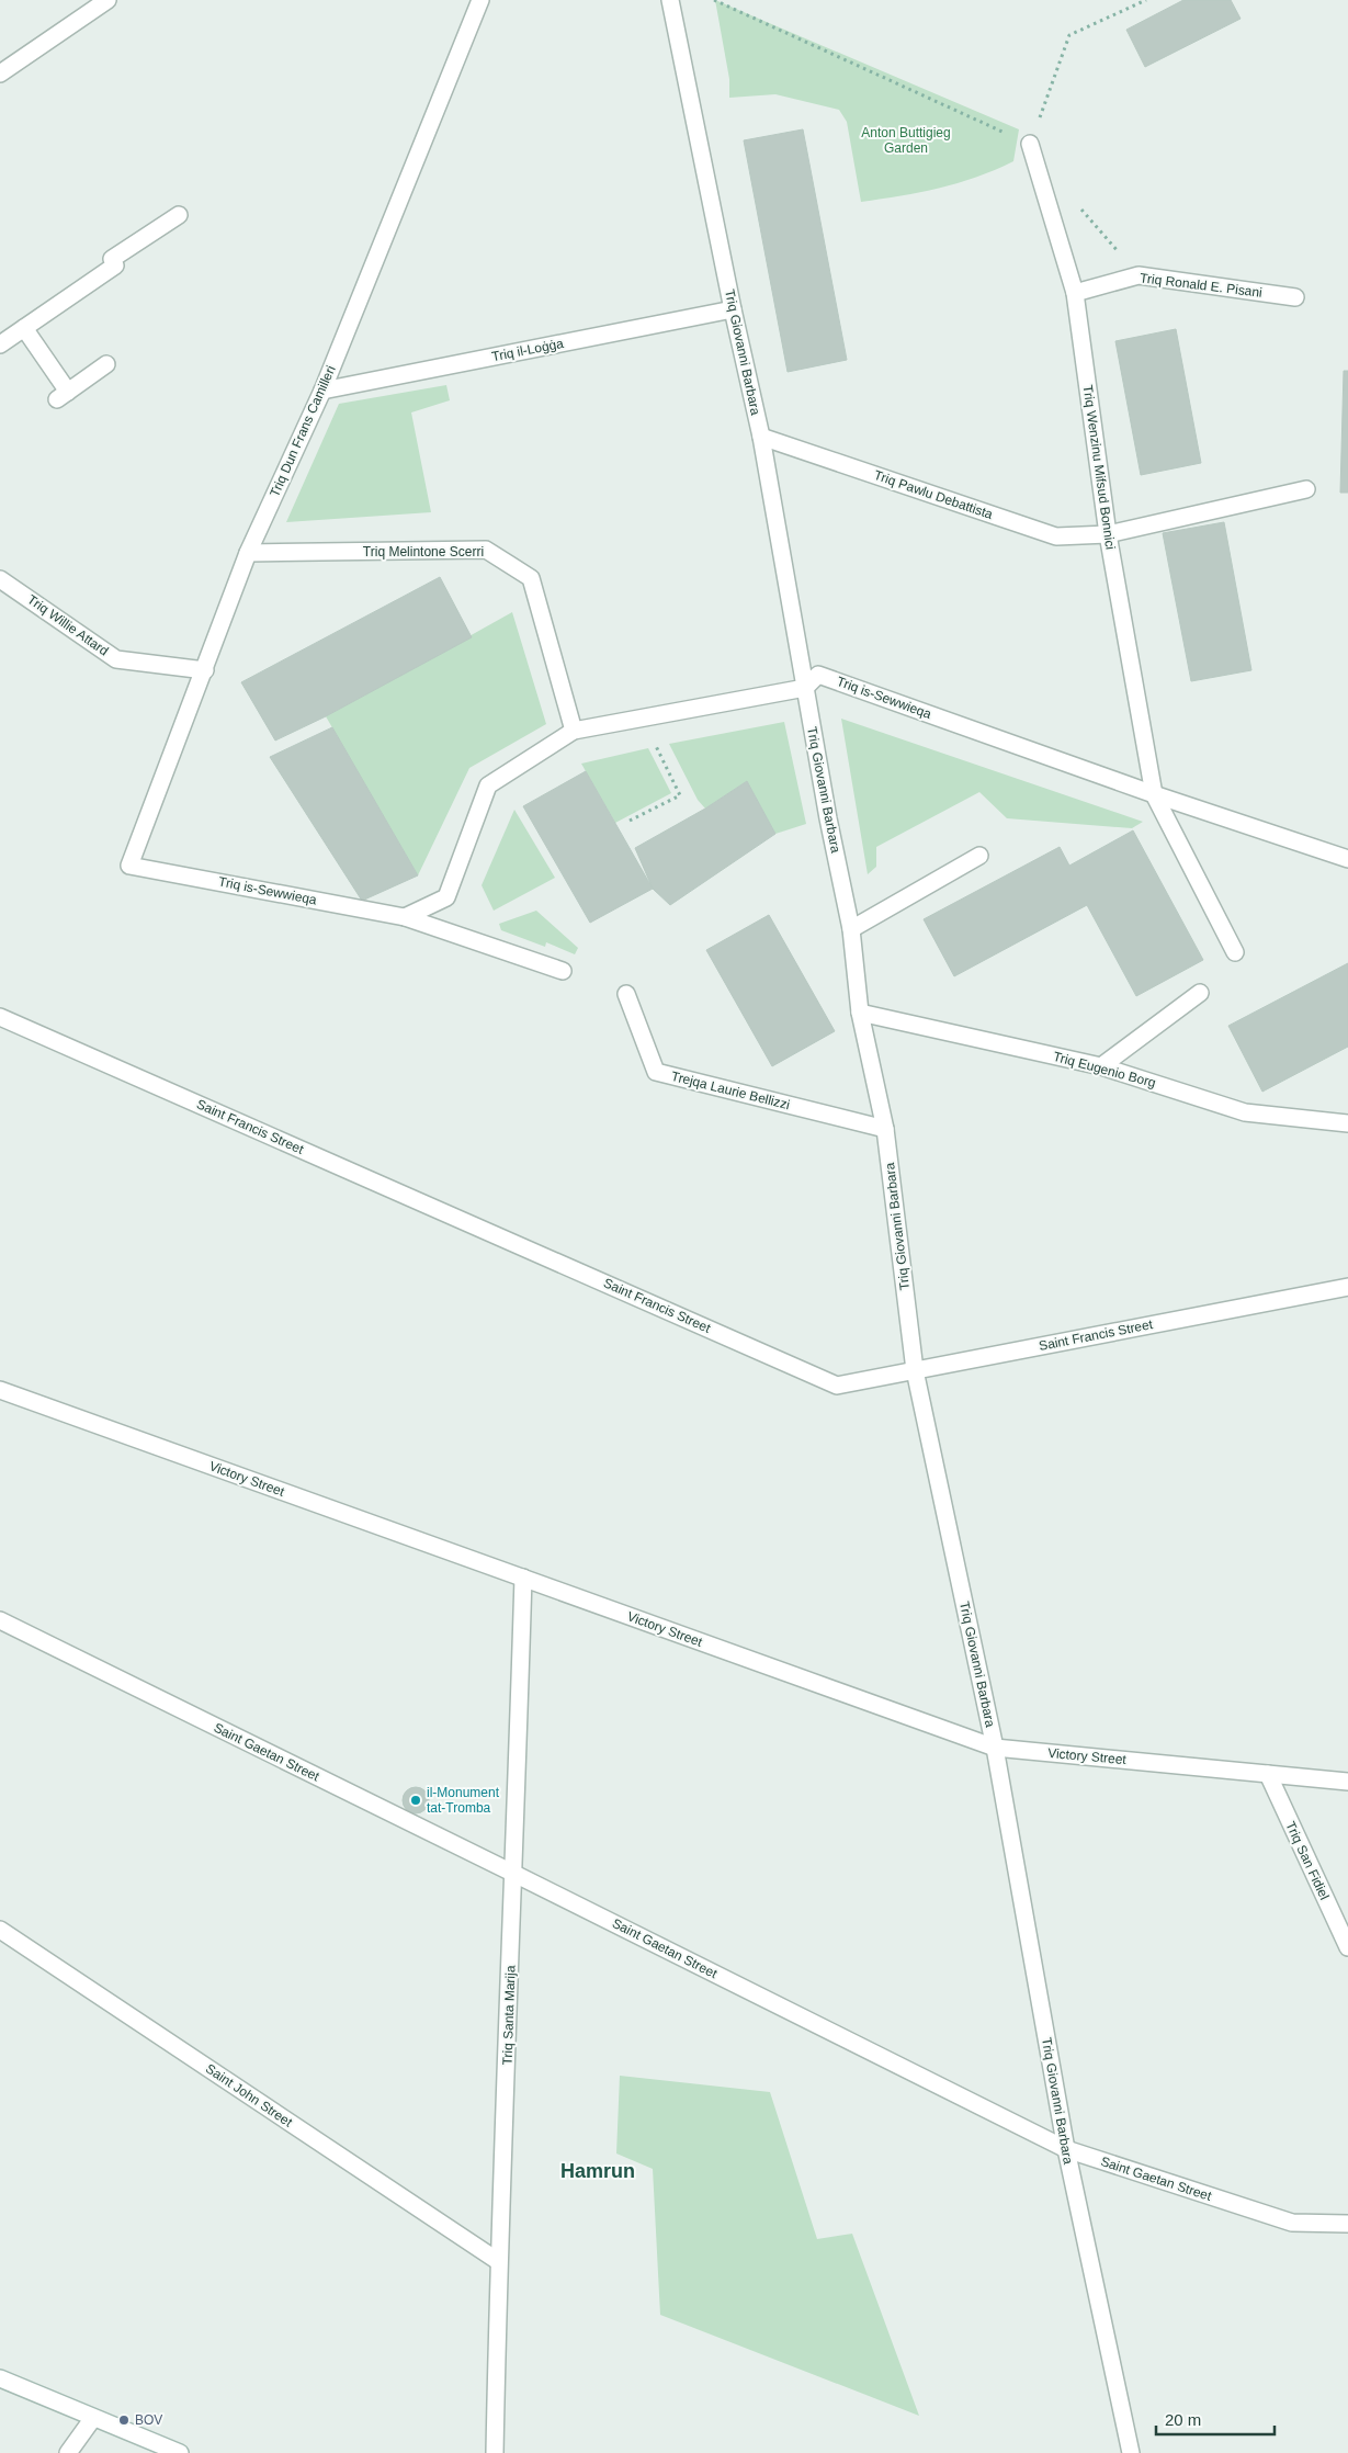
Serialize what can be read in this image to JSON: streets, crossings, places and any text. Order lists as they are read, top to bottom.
{
  "streets": {
    "street": [
      "Triq Ronald E. Pisani",
      "Triq il-Loġġa",
      "Triq Giovanni Barbara",
      "Triq Dun Frans Camilleri",
      "Triq Wenzinu Mifsud Bonnici",
      "Triq Pawlu Debattista",
      "Triq Melintone Scerri",
      "Triq Willie Attard",
      "Triq is-Sewwieqa",
      "Triq Eugenio Borg",
      "Trejqa Laurie Bellizzi",
      "Saint Francis Street",
      "Victory Street",
      "Saint Gaetan Street",
      "Triq San Fidiel",
      "Triq Santa Marija",
      "Saint John Street"
    ]
  },
  "crossings": [
    ["Triq Ronald E. Pisani", "Triq Wenzinu Mifsud Bonnici"],
    ["Triq il-Loġġa", "Triq Giovanni Barbara"],
    ["Triq il-Loġġa", "Triq Dun Frans Camilleri"],
    ["Triq Giovanni Barbara", "Triq Pawlu Debattista"],
    ["Triq Giovanni Barbara", "Triq is-Sewwieqa"],
    ["Triq Giovanni Barbara", "Triq Eugenio Borg"],
    ["Triq Giovanni Barbara", "Trejqa Laurie Bellizzi"],
    ["Triq Giovanni Barbara", "Saint Francis Street"],
    ["Triq Giovanni Barbara", "Victory Street"],
    ["Triq Giovanni Barbara", "Saint Gaetan Street"],
    ["Triq Dun Frans Camilleri", "Triq Melintone Scerri"],
    ["Triq Dun Frans Camilleri", "Triq Willie Attard"],
    ["Triq Dun Frans Camilleri", "Triq is-Sewwieqa"],
    ["Triq Wenzinu Mifsud Bonnici", "Triq Pawlu Debattista"],
    ["Triq Wenzinu Mifsud Bonnici", "Triq is-Sewwieqa"],
    ["Triq Melintone Scerri", "Triq is-Sewwieqa"],
    ["Victory Street", "Triq San Fidiel"],
    ["Victory Street", "Triq Santa Marija"],
    ["Saint Gaetan Street", "Triq Santa Marija"],
    ["Triq Santa Marija", "Saint John Street"]
  ],
  "districts": ["Hamrun"],
  "parks": ["Anton Buttigieg Garden"],
  "places": ["il-Monument tat-Tromba", "BOV"],
  "scale_bar": "20 m"
}
